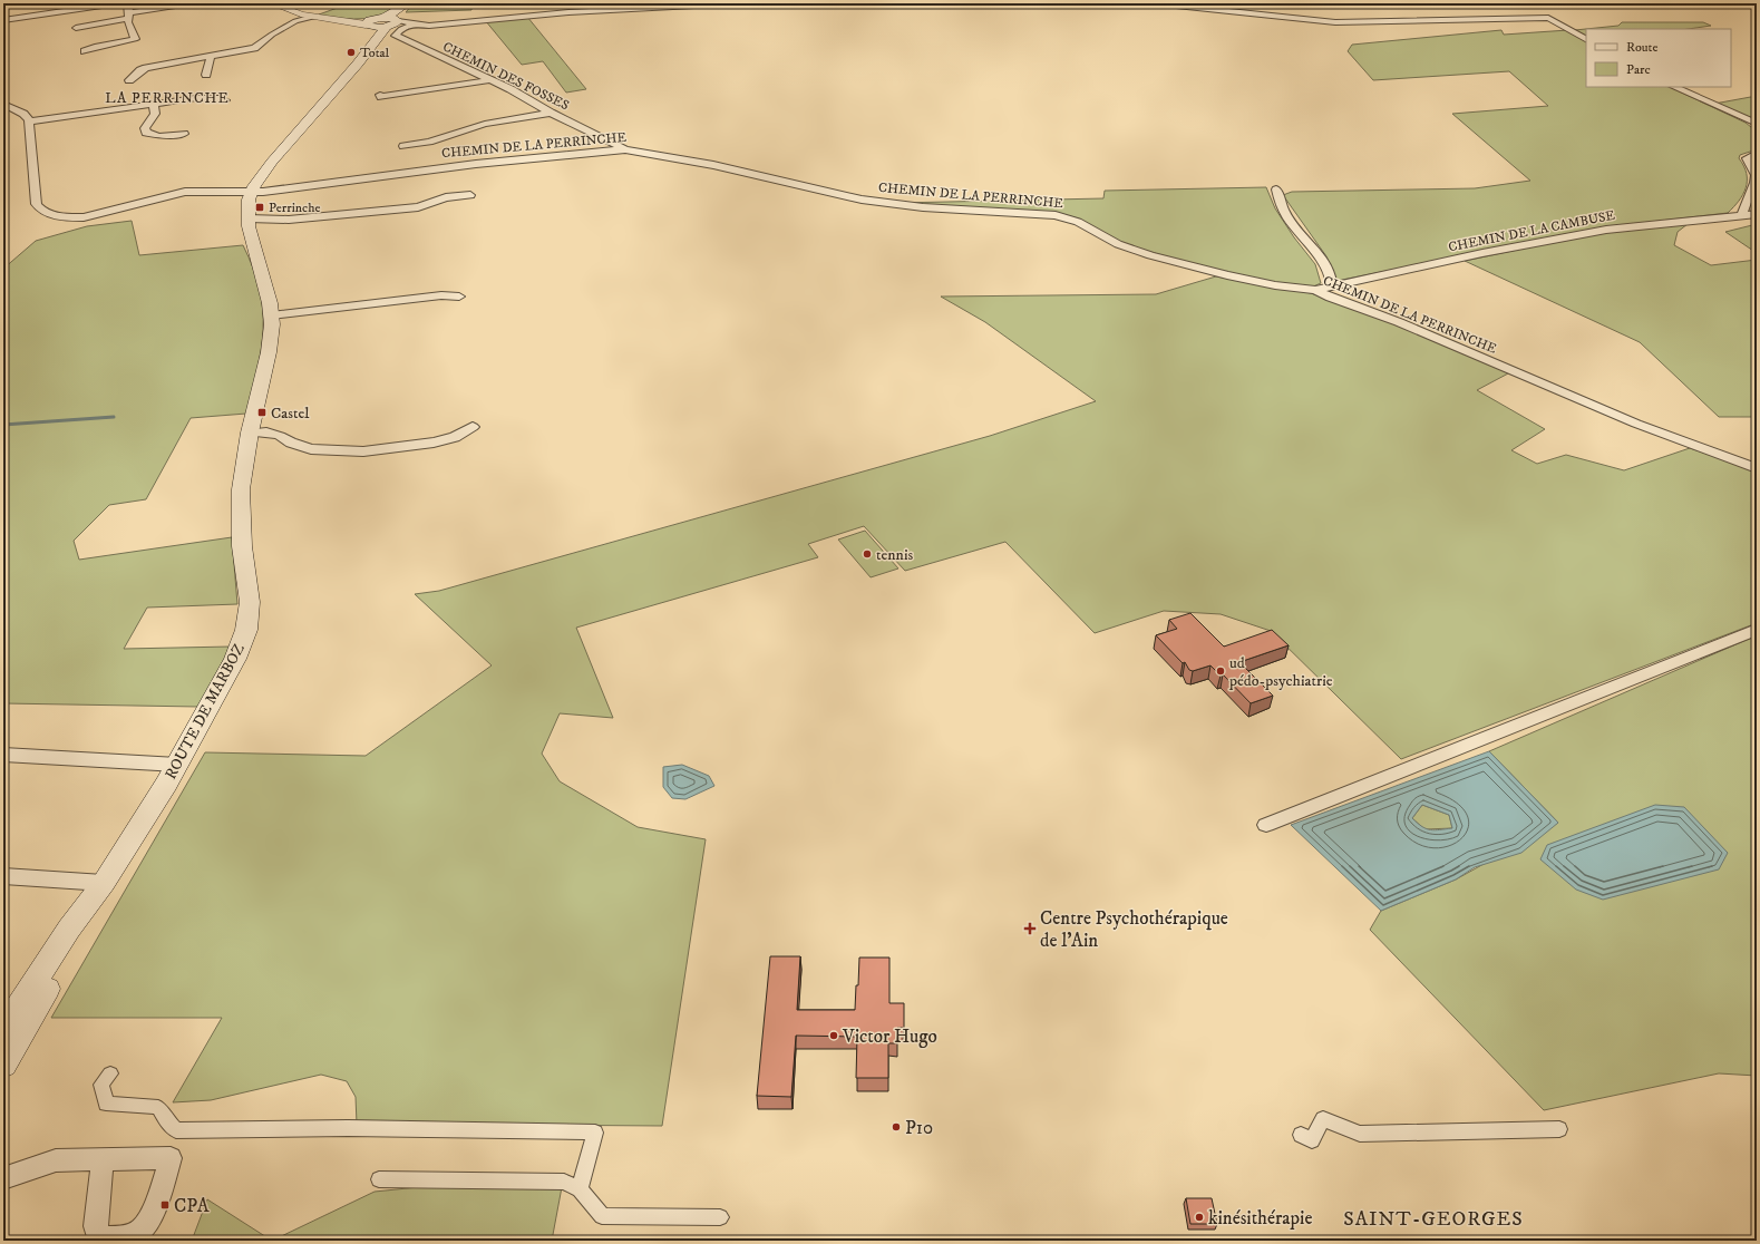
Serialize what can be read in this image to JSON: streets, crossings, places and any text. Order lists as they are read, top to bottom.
{
  "streets": {
    "main road": ["ROUTE DE MARBOZ"],
    "street": ["CHEMIN DES FOSSES", "CHEMIN DE LA PERRINCHE", "CHEMIN DE LA CAMBUSE"]
  },
  "crossings": [
    ["CHEMIN DES FOSSES", "CHEMIN DE LA PERRINCHE"],
    ["CHEMIN DES FOSSES", "ROUTE DE MARBOZ"],
    ["CHEMIN DE LA PERRINCHE", "CHEMIN DE LA CAMBUSE"],
    ["CHEMIN DE LA PERRINCHE", "ROUTE DE MARBOZ"]
  ],
  "districts": ["LA PERRINCHE", "SAINT-GEORGES"],
  "places": {
    "other": [
      "Total",
      "tennis",
      "ud pédo-psychiatrie",
      "Victor Hugo",
      "P10",
      "kinésithérapie"
    ],
    "transit": ["Perrinche", "Castel", "CPA"],
    "health": ["Centre Psychothérapique de l'Ain"]
  },
  "legend": ["Route", "Parc"]
}
